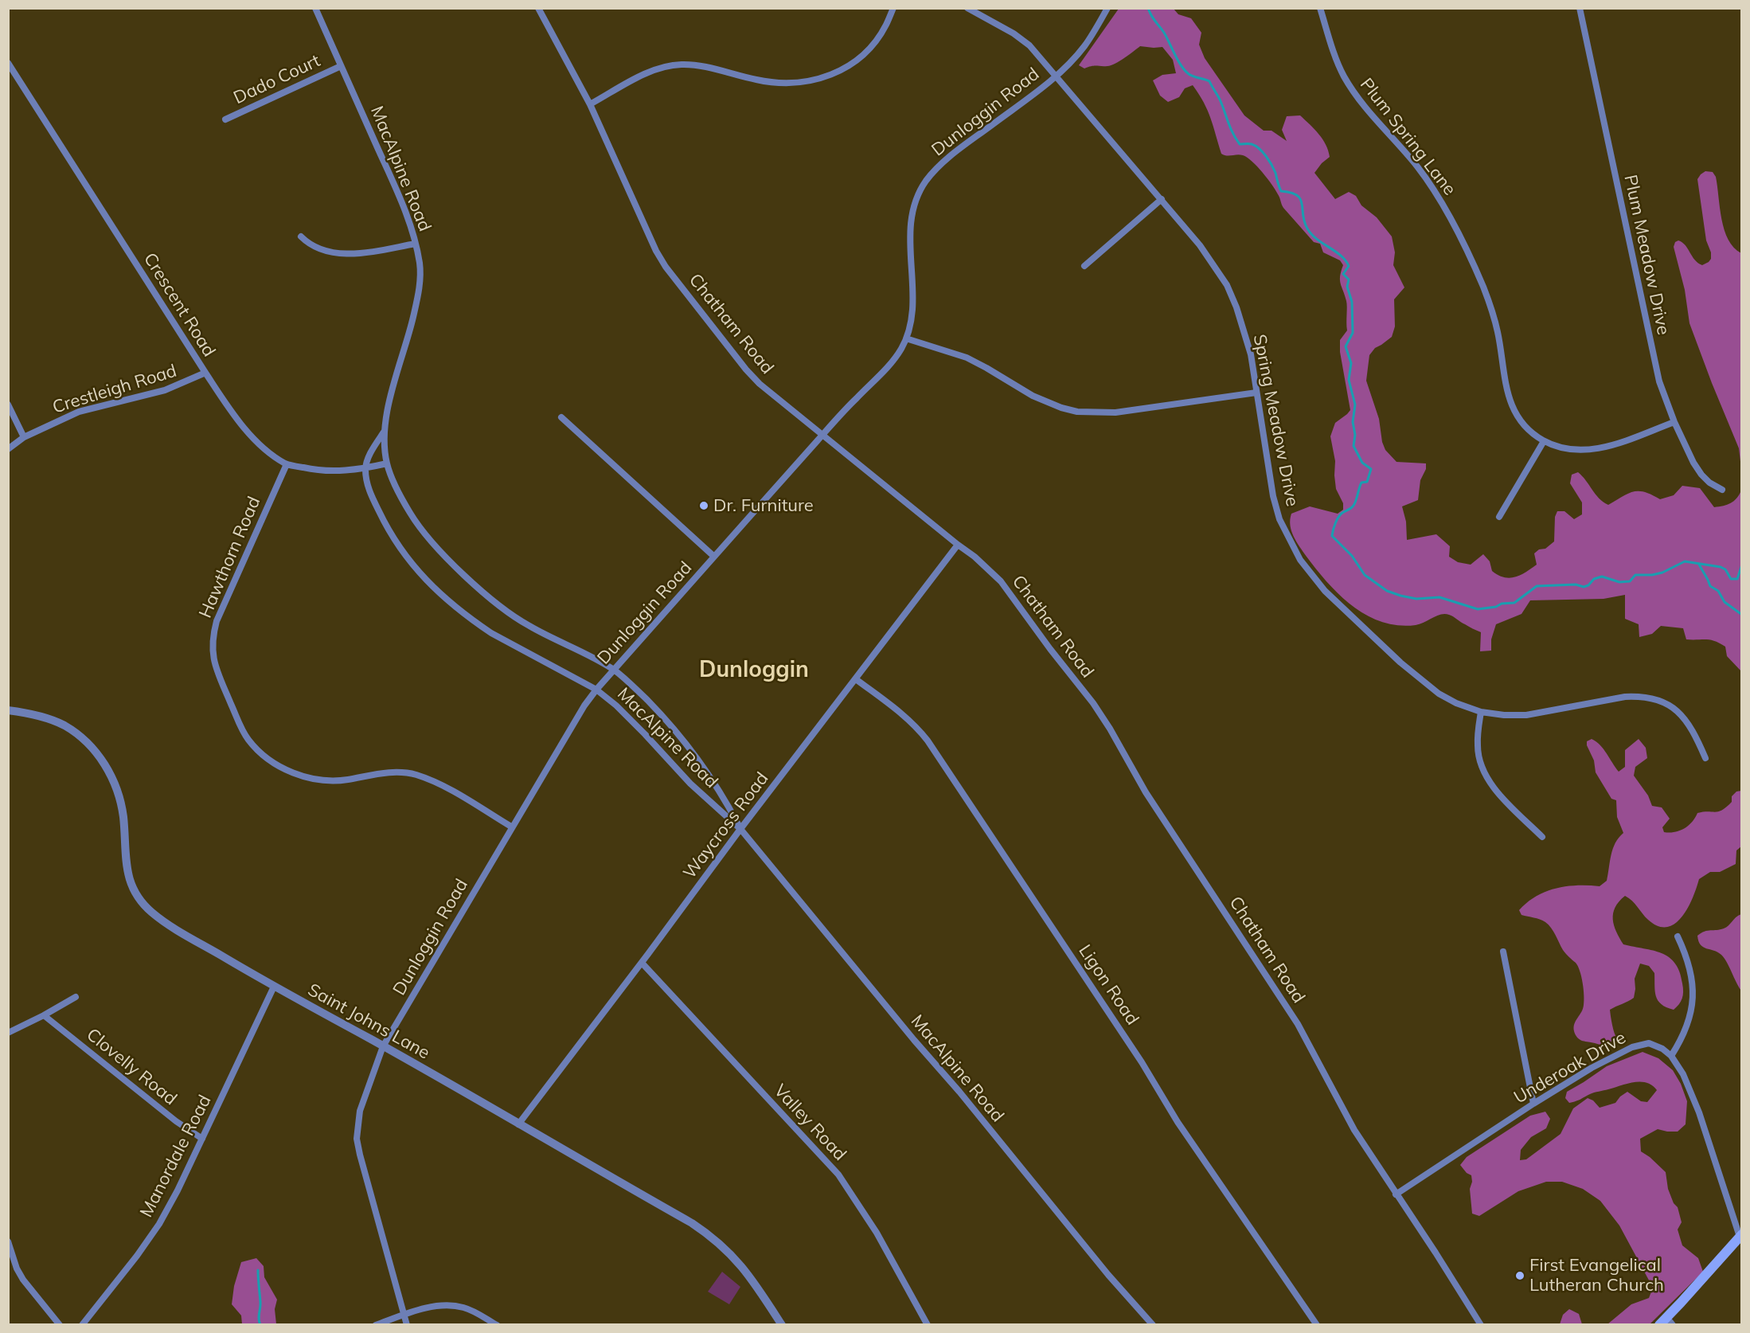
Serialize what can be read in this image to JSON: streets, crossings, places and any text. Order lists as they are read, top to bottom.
{
  "streets": {
    "street": [
      "Dado Court",
      "Dunloggin Road",
      "Plum Spring Lane",
      "MacAlpine Road",
      "Plum Meadow Drive",
      "Crescent Road",
      "Chatham Road",
      "Crestleigh Road",
      "Spring Meadow Drive",
      "Hawthorn Road",
      "Waycross Road",
      "Ligon Road",
      "Saint Johns Lane",
      "Clovelly Road",
      "Underoak Drive",
      "Valley Road",
      "Manordale Road"
    ]
  },
  "crossings": [
    ["Dado Court", "MacAlpine Road"],
    ["Dunloggin Road", "MacAlpine Road"],
    ["Dunloggin Road", "Chatham Road"],
    ["Dunloggin Road", "Spring Meadow Drive"],
    ["Dunloggin Road", "Hawthorn Road"],
    ["Dunloggin Road", "Saint Johns Lane"],
    ["Plum Spring Lane", "Plum Meadow Drive"],
    ["MacAlpine Road", "Crescent Road"],
    ["MacAlpine Road", "Waycross Road"],
    ["Crescent Road", "Crestleigh Road"],
    ["Crescent Road", "Hawthorn Road"],
    ["Chatham Road", "Waycross Road"],
    ["Chatham Road", "Underoak Drive"],
    ["Waycross Road", "Ligon Road"],
    ["Waycross Road", "Saint Johns Lane"],
    ["Waycross Road", "Valley Road"],
    ["Saint Johns Lane", "Manordale Road"],
    ["Clovelly Road", "Manordale Road"]
  ],
  "districts": ["Dunloggin"],
  "places": ["Dr. Furniture", "First Evangelical Lutheran Church"]
}
